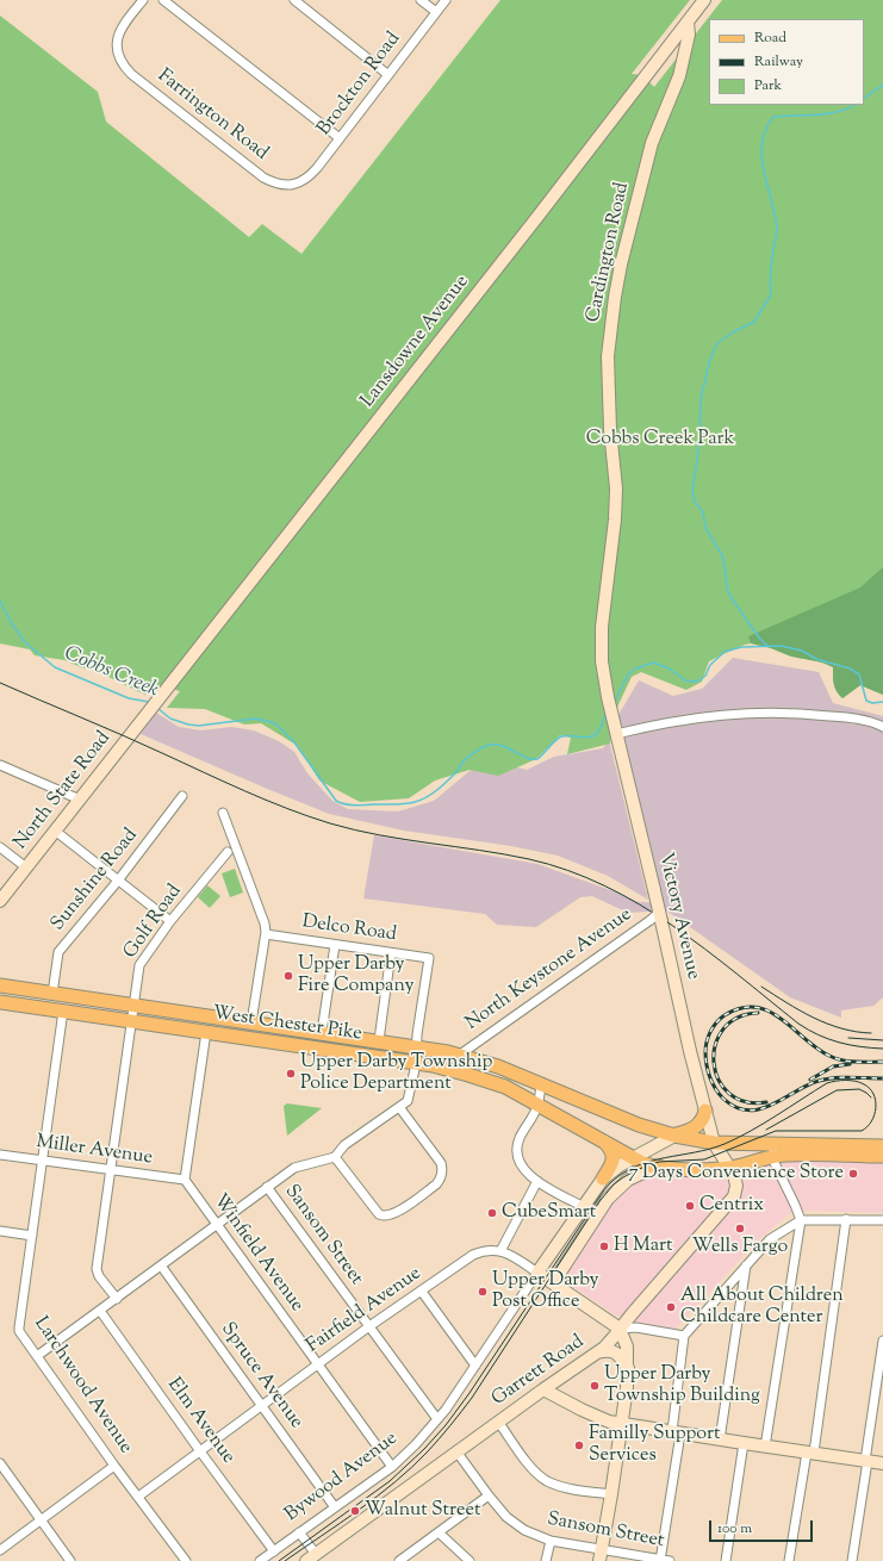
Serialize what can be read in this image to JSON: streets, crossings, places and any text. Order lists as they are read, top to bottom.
{
  "streets": {
    "main road": ["West Chester Pike"],
    "street": [
      "Brockton Road",
      "Farrington Road",
      "Cardington Road",
      "Lansdowne Avenue",
      "North State Road",
      "Sunshine Road",
      "Victory Avenue",
      "Golf Road",
      "Delco Road",
      "North Keystone Avenue",
      "Miller Avenue",
      "Sansom Street",
      "Winfield Avenue",
      "Fairfield Avenue",
      "Garrett Road",
      "Spruce Avenue",
      "Larchwood Avenue",
      "Elm Avenue",
      "Bywood Avenue"
    ]
  },
  "crossings": [
    ["Brockton Road", "Farrington Road"],
    ["Cardington Road", "Lansdowne Avenue"],
    ["Cardington Road", "Victory Avenue"],
    ["Lansdowne Avenue", "North State Road"],
    ["Sunshine Road", "West Chester Pike"],
    ["Victory Avenue", "North Keystone Avenue"],
    ["Victory Avenue", "West Chester Pike"],
    ["Victory Avenue", "Garrett Road"],
    ["Golf Road", "West Chester Pike"],
    ["Delco Road", "West Chester Pike"],
    ["North Keystone Avenue", "West Chester Pike"],
    ["West Chester Pike", "Garrett Road"],
    ["West Chester Pike", "Larchwood Avenue"],
    ["West Chester Pike", "Bywood Avenue"],
    ["Miller Avenue", "Winfield Avenue"],
    ["Miller Avenue", "Larchwood Avenue"],
    ["Sansom Street", "Fairfield Avenue"],
    ["Sansom Street", "Garrett Road"],
    ["Sansom Street", "Bywood Avenue"],
    ["Winfield Avenue", "Fairfield Avenue"],
    ["Winfield Avenue", "Bywood Avenue"],
    ["Fairfield Avenue", "Spruce Avenue"],
    ["Fairfield Avenue", "Larchwood Avenue"],
    ["Fairfield Avenue", "Elm Avenue"],
    ["Spruce Avenue", "Bywood Avenue"],
    ["Elm Avenue", "Bywood Avenue"]
  ],
  "water": ["Cobbs Creek"],
  "parks": ["Cobbs Creek Park"],
  "places": [
    "Upper Darby Fire Company",
    "Upper Darby Township Police Department",
    "7 Days Convenience Store",
    "Centrix",
    "CubeSmart",
    "Wells Fargo",
    "H Mart",
    "Upper Darby Post Office",
    "All About Children Childcare Center",
    "Upper Darby Township Building",
    "Familly Support Services",
    "Walnut Street"
  ],
  "legend": ["Road", "Railway", "Park"],
  "scale_bar": "100 m"
}
